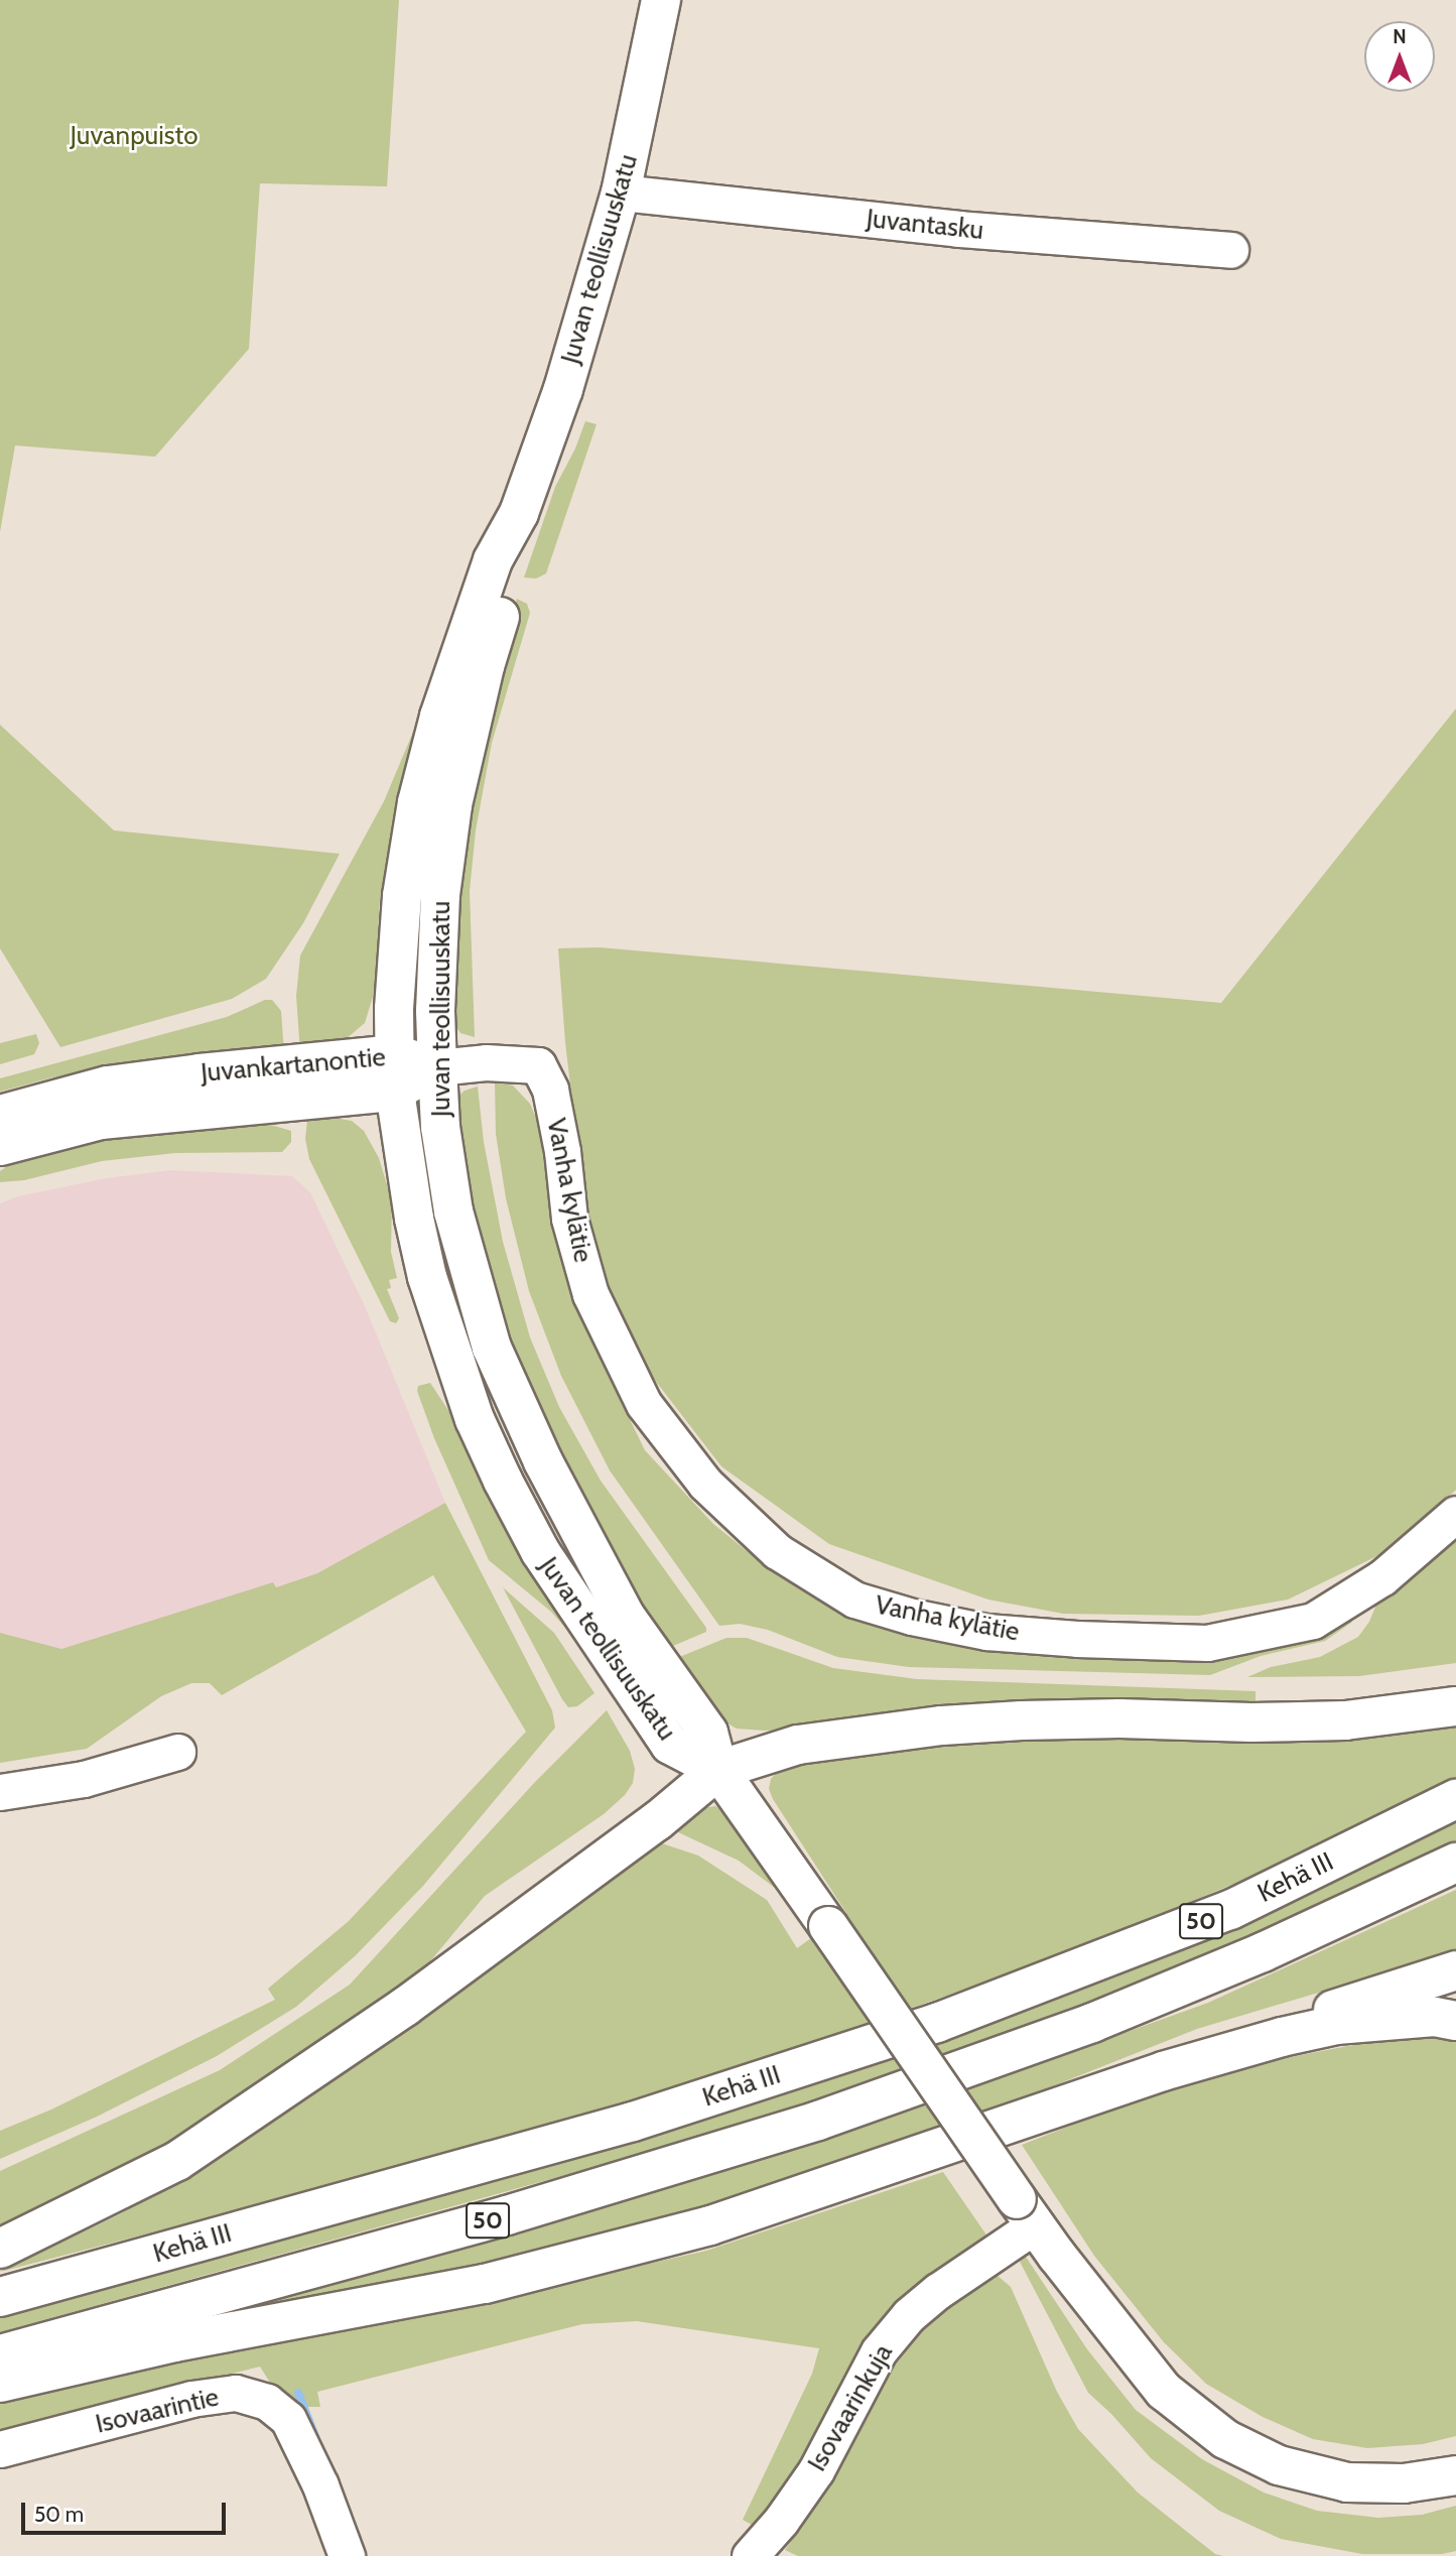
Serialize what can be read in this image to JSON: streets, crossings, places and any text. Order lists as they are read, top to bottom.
{
  "streets": {
    "main road": [
      "Juvan teollisuuskatu",
      "Juvankartanontie",
      "Kehä III",
      "50"
    ],
    "street": [
      "Juvantasku",
      "Vanha kylätie",
      "Isovaarinkuja",
      "Isovaarintie"
    ]
  },
  "crossings": [
    ["Juvantasku", "Juvan teollisuuskatu"],
    ["Juvan teollisuuskatu", "Juvankartanontie"],
    ["Juvan teollisuuskatu", "Vanha kylätie"],
    ["Juvankartanontie", "Vanha kylätie"]
  ],
  "parks": ["Juvanpuisto"],
  "scale_bar": "50 m",
  "north": "top"
}
